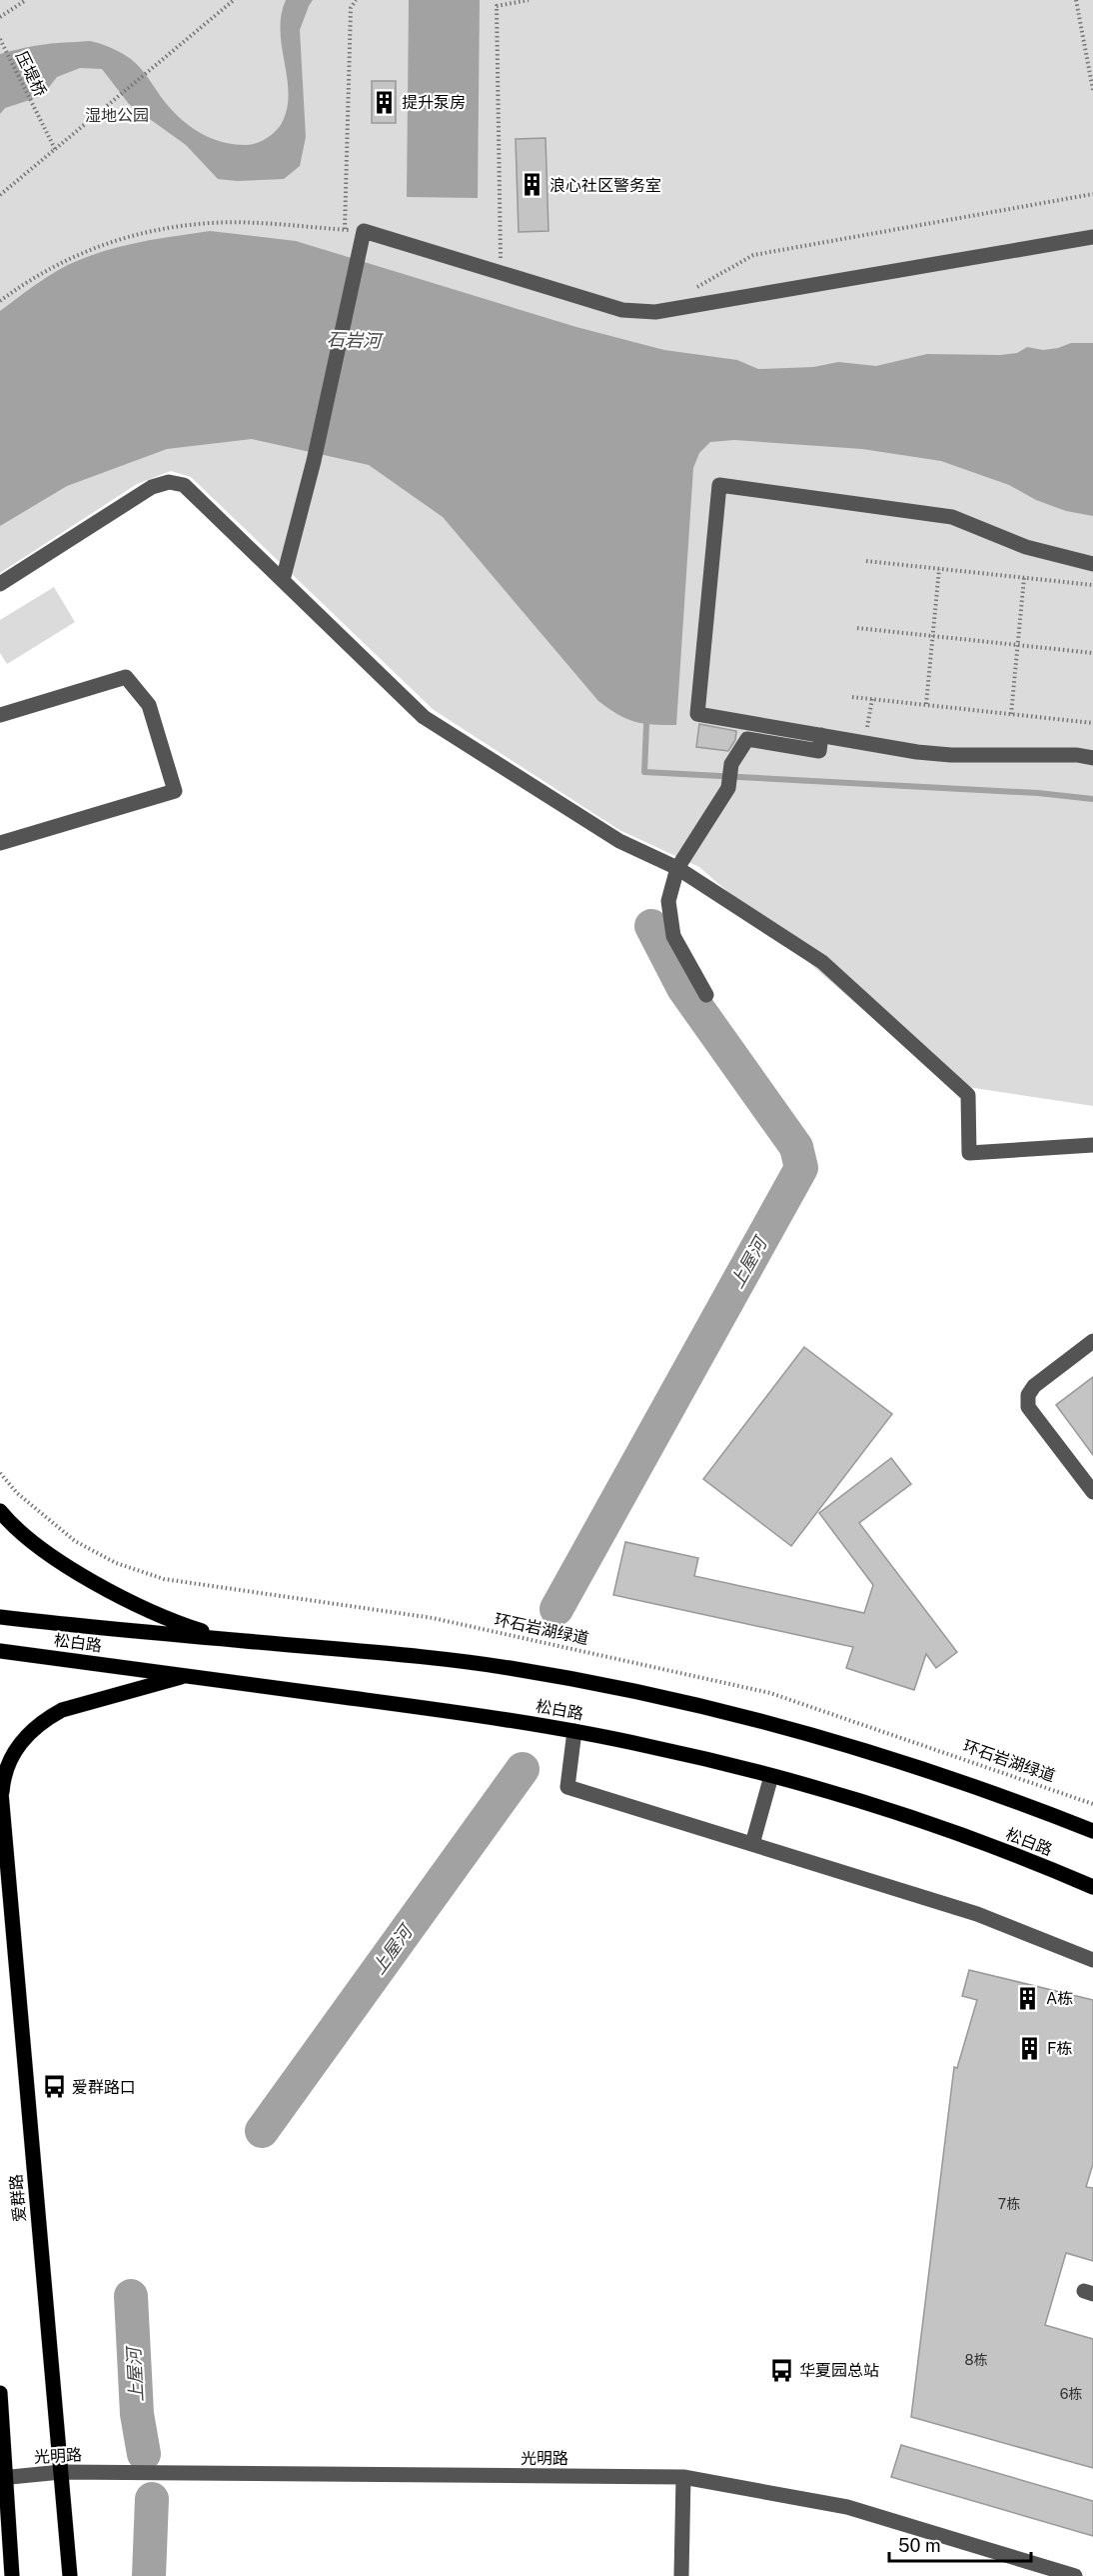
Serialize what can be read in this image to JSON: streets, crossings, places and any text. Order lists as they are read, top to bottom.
{
  "streets": {
    "main road": ["松白路", "爱群路"],
    "street": ["光明路"],
    "path": ["压堤桥", "环石岩湖绿道"]
  },
  "crossings": [
    ["松白路", "爱群路"],
    ["爱群路", "光明路"]
  ],
  "water": ["石岩河", "上屋河"],
  "parks": ["湿地公园"],
  "places": {
    "building": [
      "提升泵房",
      "浪心社区警务室",
      "A栋",
      "F栋"
    ],
    "bus stop": ["爱群路口", "华夏园总站"]
  },
  "house_numbers": ["7栋", "8栋", "6栋"],
  "scale_bar": "50 m"
}
